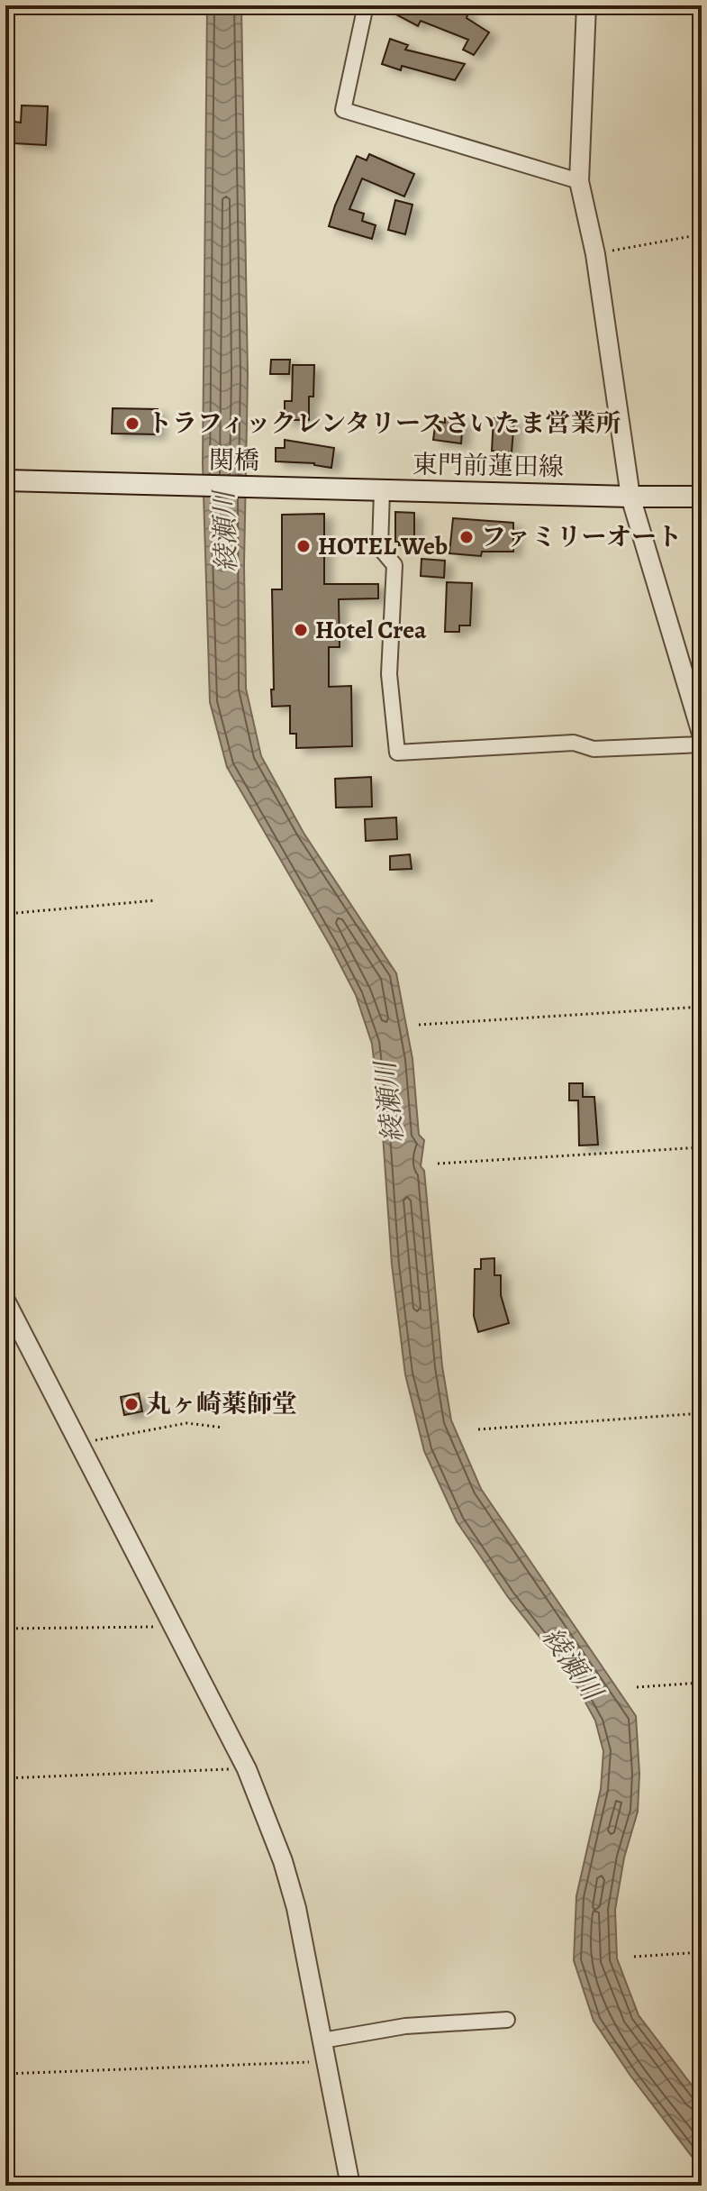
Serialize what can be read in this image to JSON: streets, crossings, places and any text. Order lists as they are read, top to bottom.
{
  "streets": {
    "main road": ["関橋", "東門前蓮田線"]
  },
  "crossings": [
    ["関橋", "東門前蓮田線"]
  ],
  "water": ["綾瀬川"],
  "places": [
    "トラフィックレンタリースさいたま営業所",
    "ファミリーオート",
    "HOTEL Web",
    "Hotel Crea",
    "丸ヶ崎薬師堂"
  ]
}
